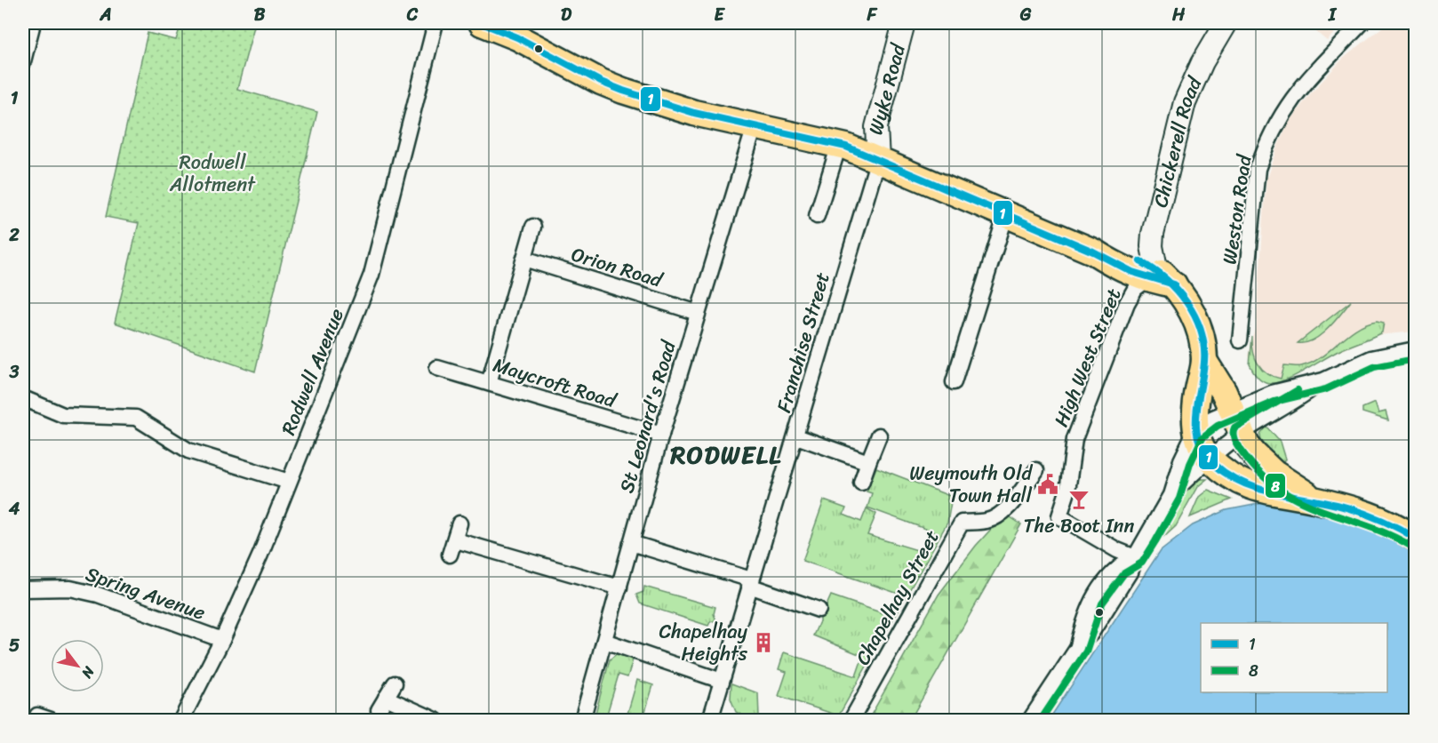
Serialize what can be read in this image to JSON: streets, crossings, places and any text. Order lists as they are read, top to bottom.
{
  "streets": {
    "main road": ["Wyke Road", "Chickerell Road"],
    "street": [
      "Weston Road",
      "Orion Road",
      "Franchise Street",
      "High West Street",
      "Rodwell Avenue",
      "Maycroft Road",
      "St Leonard's Road",
      "Spring Avenue",
      "Chapelhay Street"
    ]
  },
  "crossings": [
    ["Wyke Road", "Franchise Street"],
    ["Chickerell Road", "High West Street"],
    ["Orion Road", "St Leonard's Road"],
    ["Rodwell Avenue", "Spring Avenue"],
    ["Maycroft Road", "St Leonard's Road"]
  ],
  "districts": ["RODWELL"],
  "parks": ["Rodwell Allotment"],
  "places": {
    "public building": ["Weymouth Old Town Hall"],
    "bar": ["The Boot Inn"],
    "building": ["Chapelhay Heights"]
  },
  "lines": ["transit line 1", "transit line 8"],
  "legend": ["1", "8"],
  "north": "bottom right",
  "grid": {
    "columns": [
      "A",
      "B",
      "C",
      "D",
      "E",
      "F",
      "G",
      "H",
      "I"
    ],
    "rows": [
      "1",
      "2",
      "3",
      "4",
      "5"
    ]
  }
}
